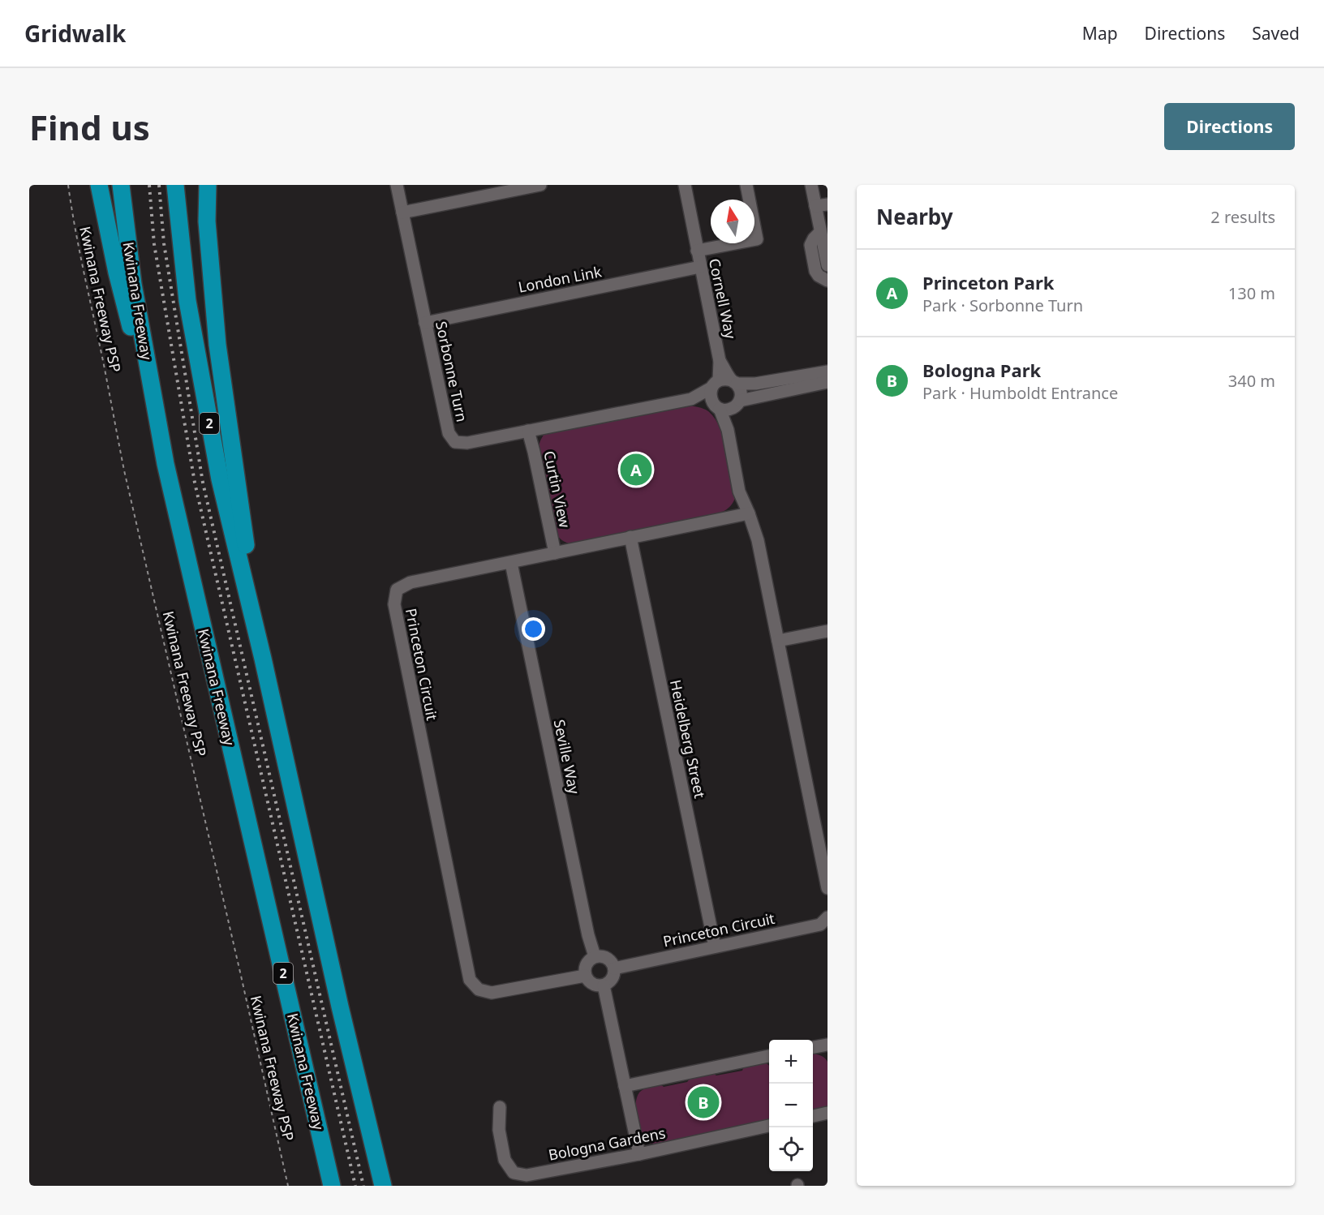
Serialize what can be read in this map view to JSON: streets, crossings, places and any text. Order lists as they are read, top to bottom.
{
  "streets": {
    "highway": ["Kwinana Freeway", "2"],
    "street": [
      "London Link",
      "Cornell Way",
      "Sorbonne Turn",
      "Curtin View",
      "Princeton Circuit",
      "Heidelberg Street",
      "Seville Way",
      "Bologna Gardens"
    ],
    "path": ["Kwinana Freeway PSP"]
  },
  "crossings": [
    ["London Link", "Cornell Way"],
    ["London Link", "Sorbonne Turn"],
    ["Cornell Way", "Sorbonne Turn"],
    ["Kwinana Freeway", "2"],
    ["Sorbonne Turn", "Curtin View"],
    ["Curtin View", "Princeton Circuit"],
    ["Princeton Circuit", "Heidelberg Street"],
    ["Princeton Circuit", "Seville Way"]
  ],
  "north": "top",
  "page": {
    "header": "Gridwalk",
    "nav": ["Map", "Directions", "Saved"],
    "buttons": "Directions",
    "title": "Find us",
    "heading": ["Nearby", "2 results"],
    "list": [
      {
        "mark": "A",
        "name": "Princeton Park",
        "note": "Park · Sorbonne Turn",
        "value": "130 m"
      },
      {
        "mark": "B",
        "name": "Bologna Park",
        "note": "Park · Humboldt Entrance",
        "value": "340 m"
      }
    ],
    "pins": ["A", "B"],
    "map_buttons": ["+", "−"]
  }
}
